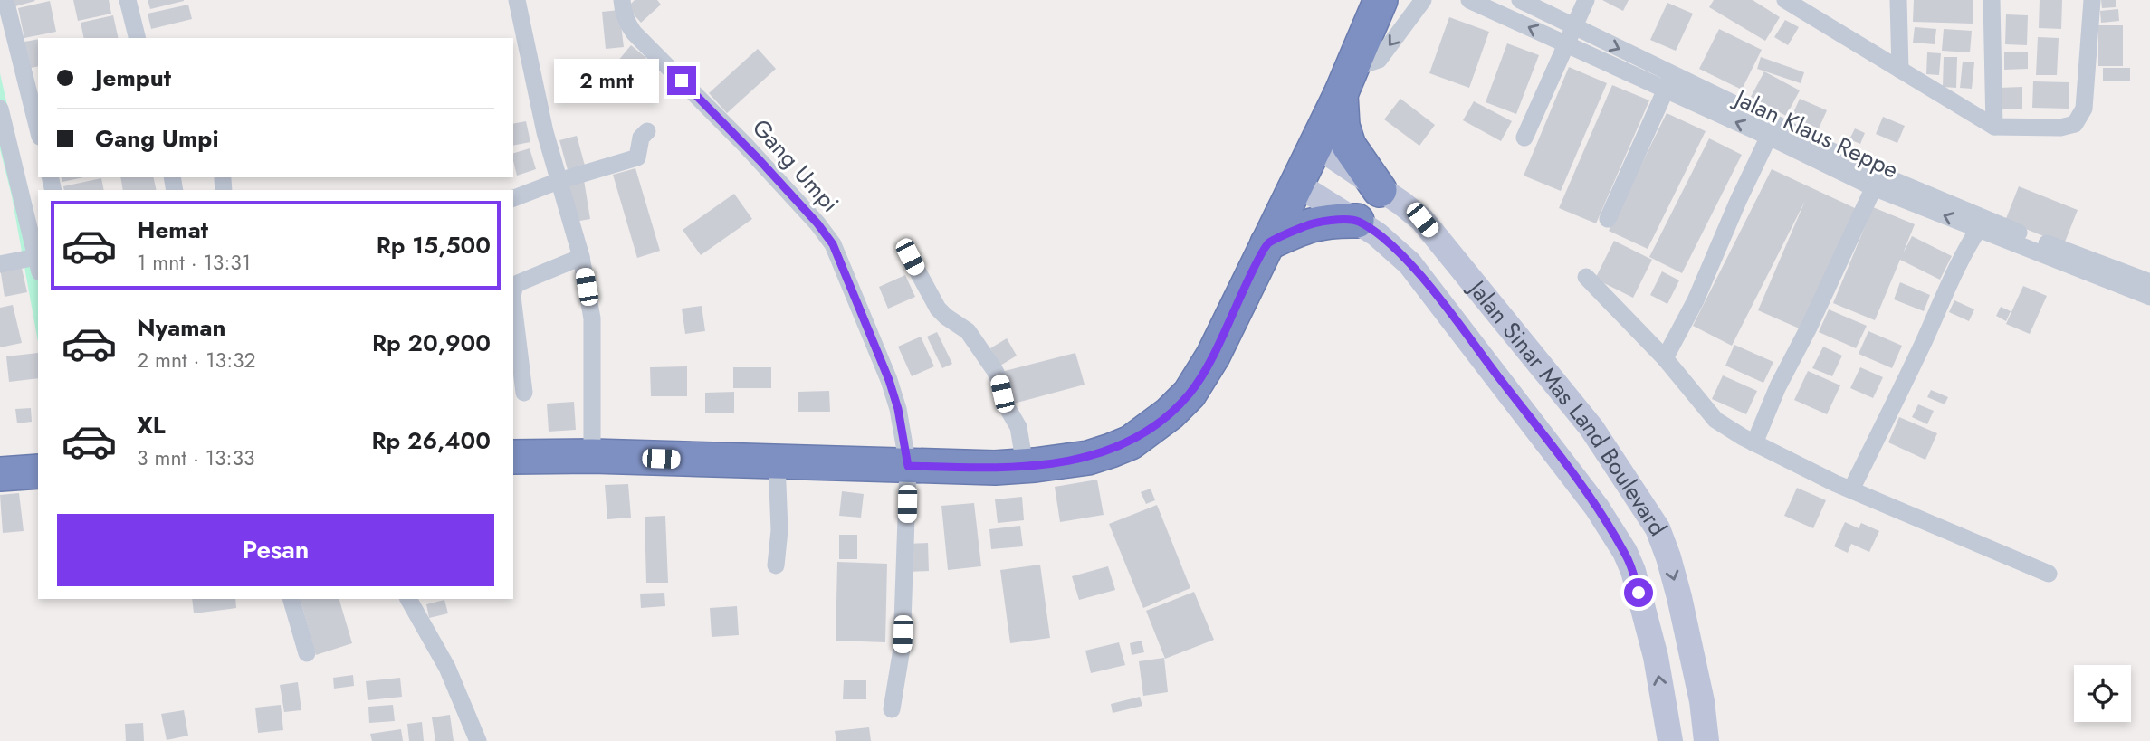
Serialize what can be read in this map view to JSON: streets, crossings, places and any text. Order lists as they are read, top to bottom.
{
  "streets": {
    "street": ["Jalan Klaus Reppe", "Gang Umpi", "Jalan Sinar Mas Land Boulevard"]
  },
  "page": {
    "banner": ["Jemput", "Gang Umpi"],
    "bubble": "2 mnt",
    "list": [
      {
        "name": "Hemat",
        "note": "1 mnt · 13:31",
        "value": "Rp 15,500"
      },
      {
        "name": "Nyaman",
        "note": "2 mnt · 13:32",
        "value": "Rp 20,900"
      },
      {
        "name": "XL",
        "note": "3 mnt · 13:33",
        "value": "Rp 26,400"
      }
    ],
    "buttons": "Pesan"
  }
}
